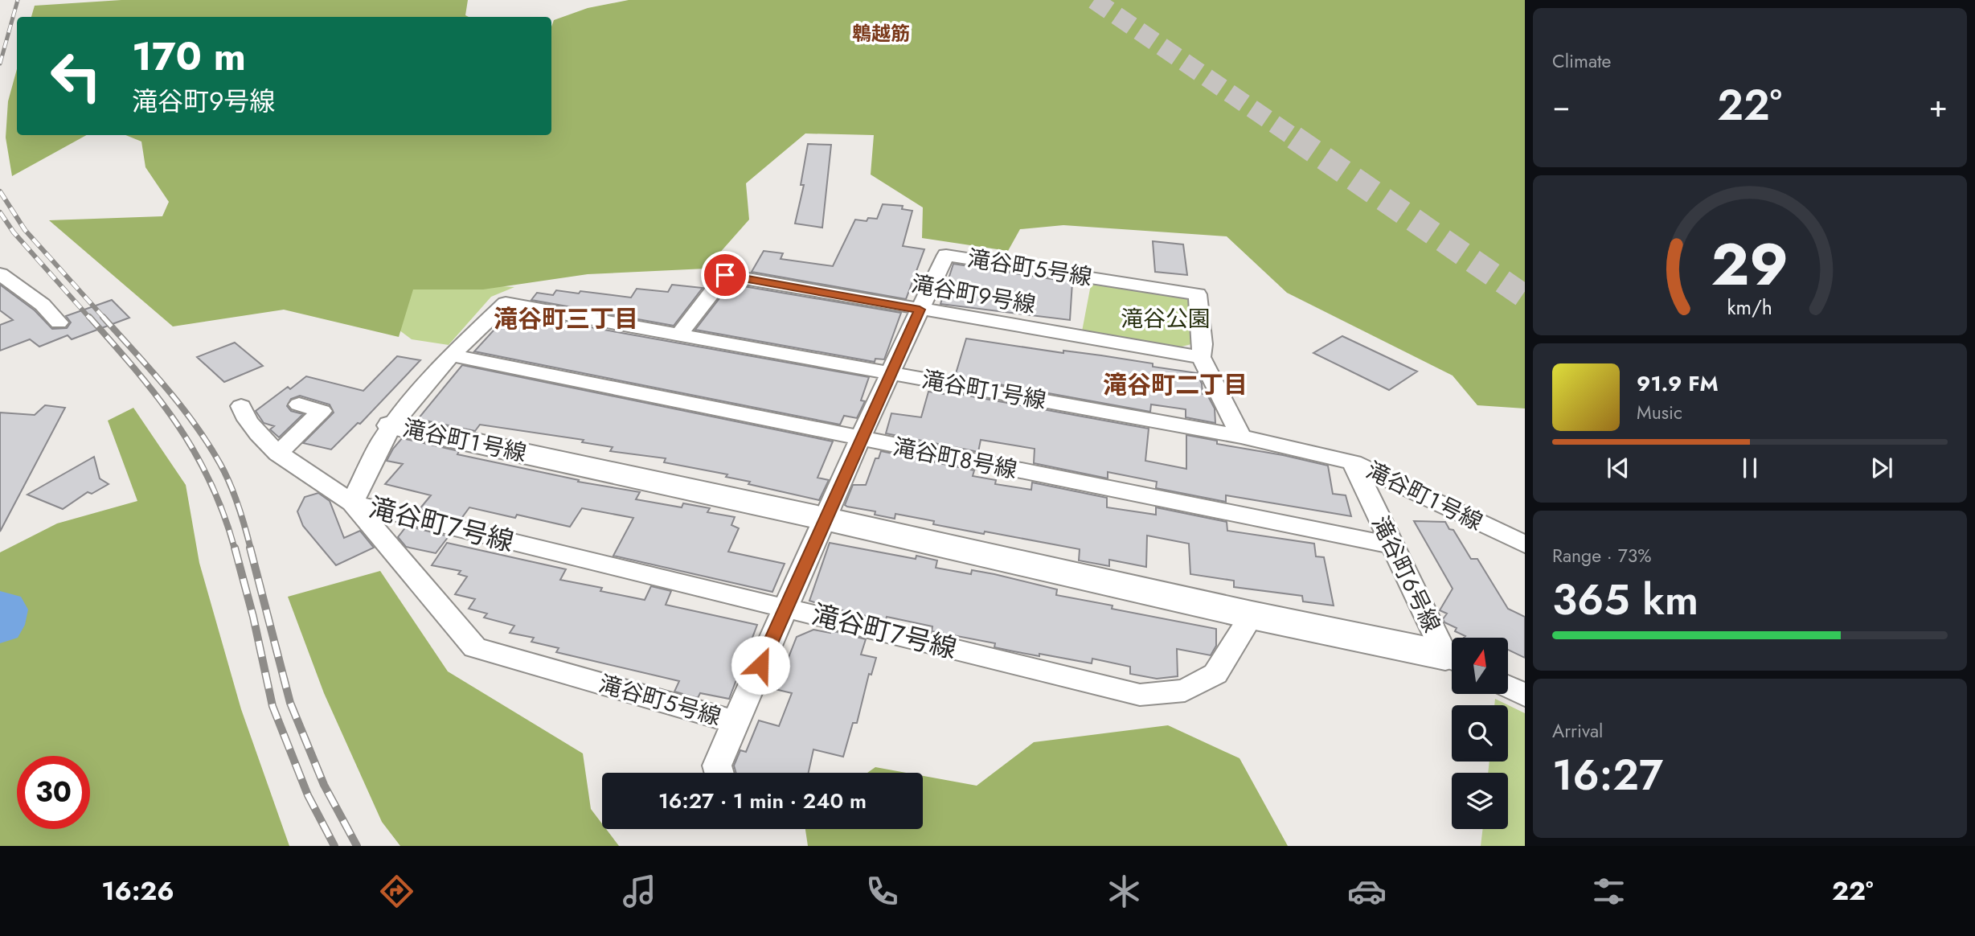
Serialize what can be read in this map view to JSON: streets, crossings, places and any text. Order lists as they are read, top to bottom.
{
  "streets": {
    "street": [
      "滝谷町５号線",
      "滝谷町９号線",
      "滝谷町１号線",
      "滝谷町８号線",
      "滝谷町７号線",
      "滝谷町６号線"
    ]
  },
  "crossings": [
    ["滝谷町５号線", "滝谷町９号線"],
    ["滝谷町５号線", "滝谷町１号線"],
    ["滝谷町５号線", "滝谷町８号線"],
    ["滝谷町５号線", "滝谷町７号線"],
    ["滝谷町９号線", "滝谷町１号線"],
    ["滝谷町１号線", "滝谷町８号線"],
    ["滝谷町１号線", "滝谷町７号線"],
    ["滝谷町１号線", "滝谷町６号線"],
    ["滝谷町８号線", "滝谷町６号線"]
  ],
  "districts": ["鵯越筋", "滝谷町三丁目", "滝谷町二丁目"],
  "parks": ["滝谷公園"],
  "north": "top",
  "page": {
    "tile": [
      "Climate",
      ["Range · 73%", "365 km"],
      ["Arrival", "16:27"]
    ],
    "turn": ["170 m", "滝谷町９号線"],
    "heat": ["−", "22°", "+"],
    "song": ["91.9 FM", "Music"],
    "limit": "30",
    "trip": "16:27 · 1 min · 240 m",
    "tabs": ["16:26", "22°"],
    "gauge": ["29", "km/h"]
  }
}
